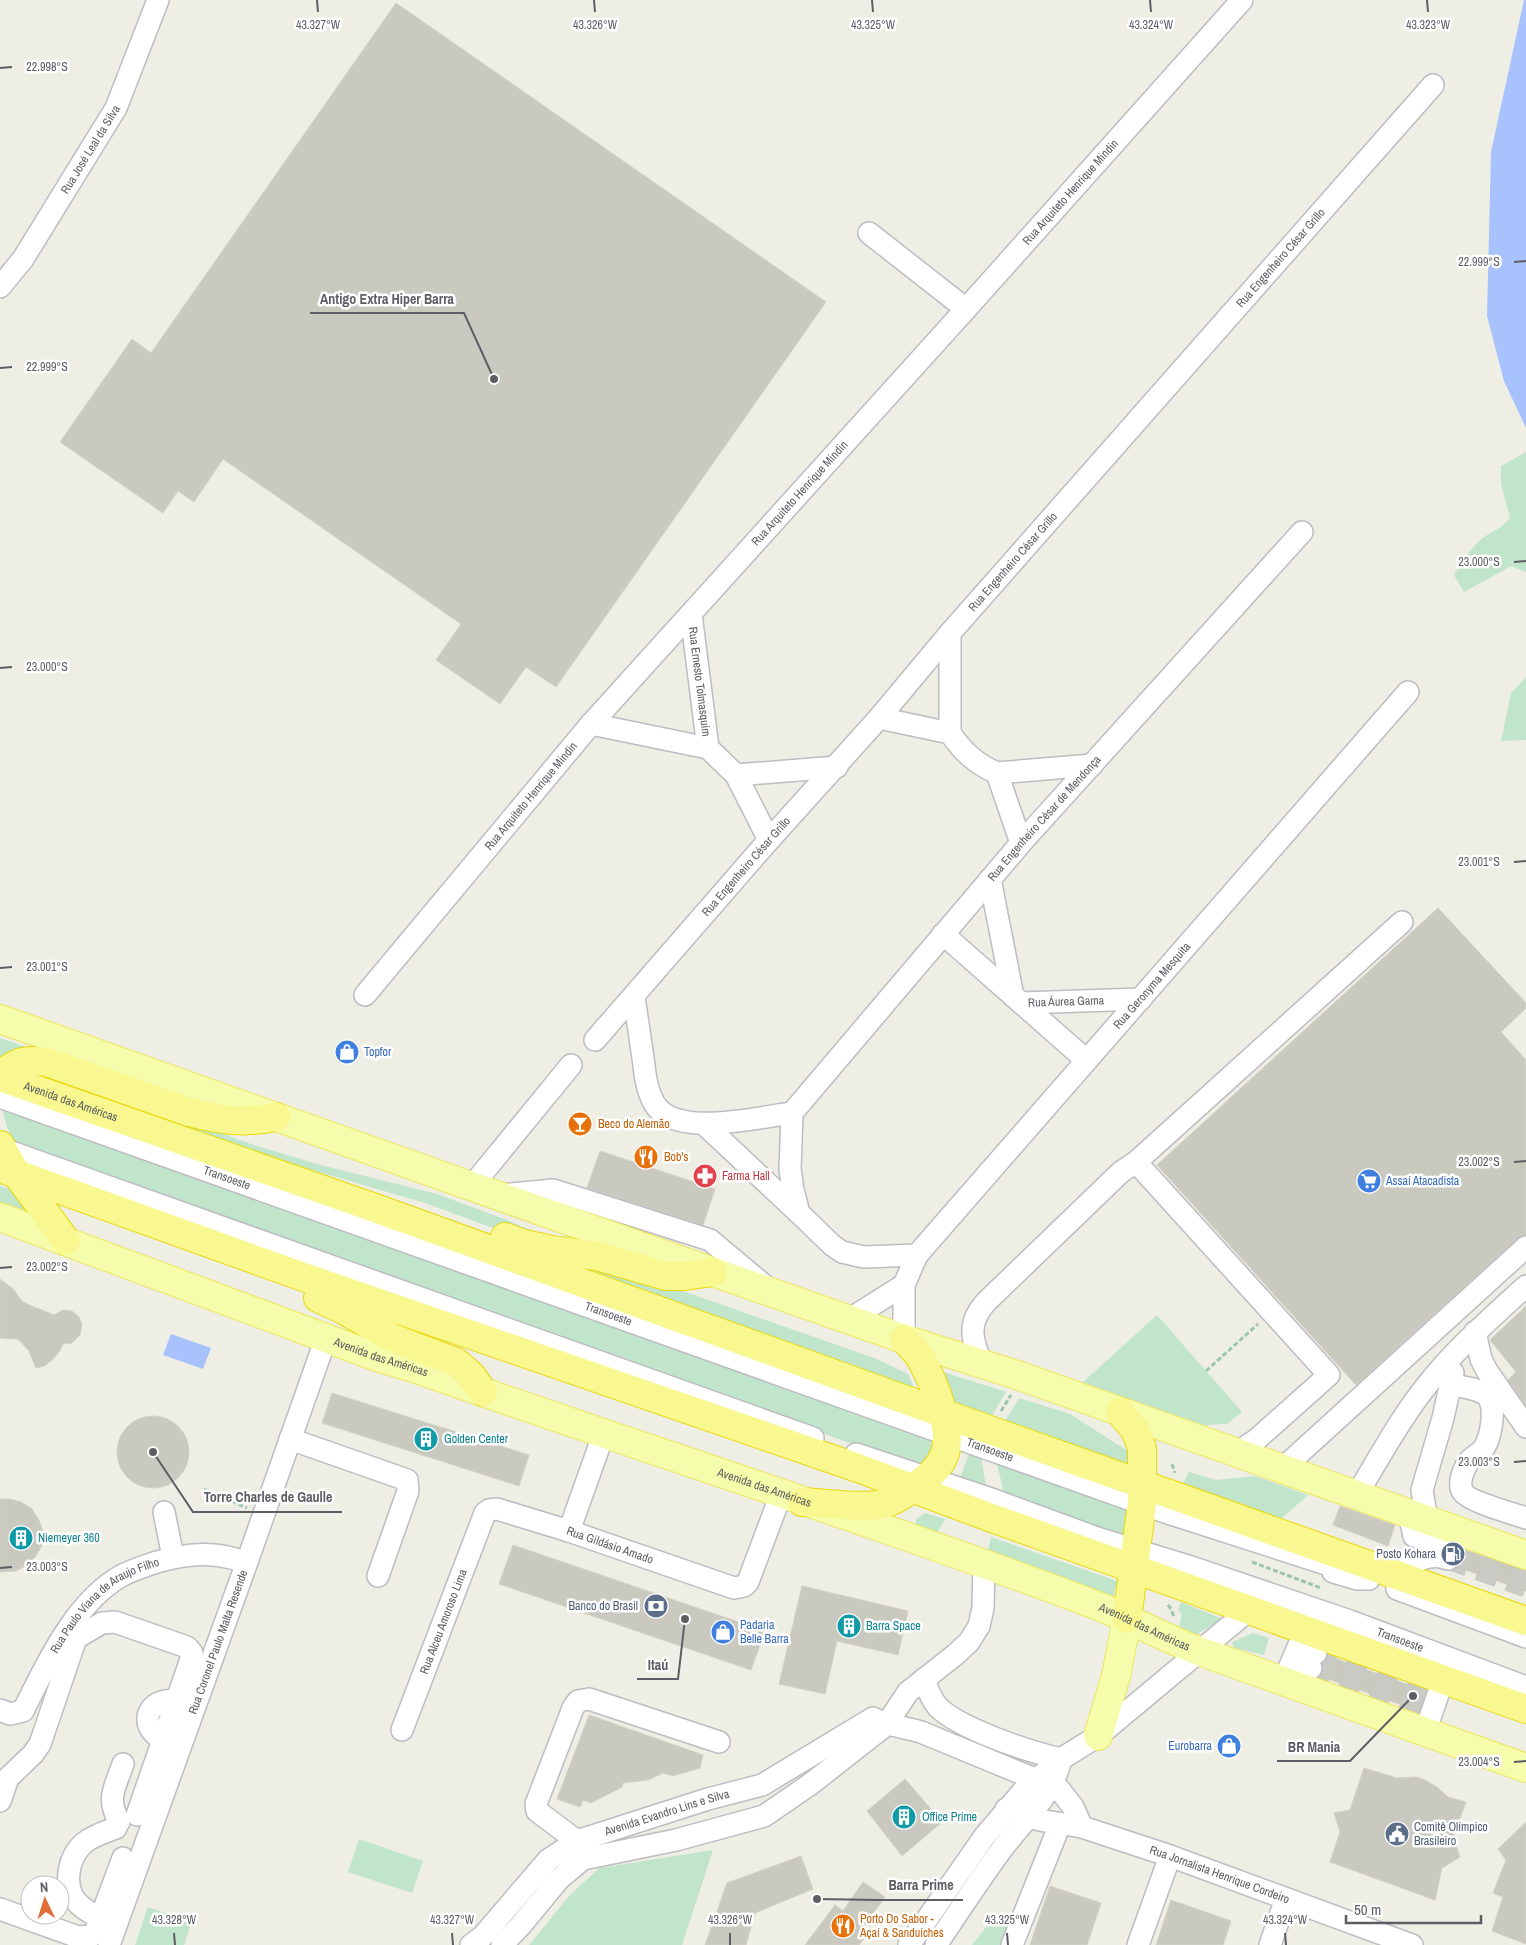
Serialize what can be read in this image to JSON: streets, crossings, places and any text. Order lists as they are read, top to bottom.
{
  "streets": {
    "highway": ["Avenida das Américas"],
    "street": [
      "Rua José Leal da Silva",
      "Rua Arquiteto Henrique Mindin",
      "Rua Engenheiro César Grillo",
      "Rua Ernesto Tolmasquim",
      "Rua Engenheiro César de Mendonça",
      "Rua Geronyma Mesquita",
      "Rua Áurea Gama",
      "Transoeste",
      "Rua Gildásio Amado",
      "Rua Paulo Viana de Araujo Filho",
      "Rua Alceu Amoroso Lima",
      "Rua Coronel Paulo Malta Resende",
      "Avenida Evandro Lins e Silva",
      "Rua Jornalista Henrique Cordeiro"
    ]
  },
  "crossings": [
    ["Rua Arquiteto Henrique Mindin", "Rua Ernesto Tolmasquim"],
    ["Rua Engenheiro César Grillo", "Rua Ernesto Tolmasquim"],
    ["Rua Engenheiro César de Mendonça", "Rua Áurea Gama"],
    ["Rua Geronyma Mesquita", "Rua Áurea Gama"],
    ["Avenida das Américas", "Transoeste"],
    ["Avenida das Américas", "Rua Gildásio Amado"],
    ["Avenida das Américas", "Rua Coronel Paulo Malta Resende"],
    ["Avenida das Américas", "Avenida Evandro Lins e Silva"],
    ["Rua Gildásio Amado", "Rua Alceu Amoroso Lima"],
    ["Rua Paulo Viana de Araujo Filho", "Rua Coronel Paulo Malta Resende"]
  ],
  "places": {
    "other": [
      "Antigo Extra Hiper Barra",
      "Torre Charles de Gaulle",
      "Itaú",
      "BR Mania",
      "Barra Prime"
    ],
    "shop": ["Topfor", "Padaria Belle Barra", "Eurobarra"],
    "bar": ["Beco do Alemão"],
    "restaurant": ["Bob's", "Porto Do Sabor - Açaí & Sanduíches"],
    "pharmacy": ["Farma Hall"],
    "supermarket": ["Assaí Atacadista"],
    "building": [
      "Golden Center",
      "Niemeyer 360",
      "Barra Space",
      "Office Prime"
    ],
    "fuel station": ["Posto Kohara"],
    "bank": ["Banco do Brasil"],
    "public building": ["Comitê Olímpico Brasileiro"]
  },
  "scale_bar": "50 m",
  "north": "top",
  "coordinates": [
    "43.327°W",
    "43.326°W",
    "43.325°W",
    "43.324°W",
    "43.323°W",
    "22.998°S",
    "22.999°S",
    "23.000°S",
    "23.001°S",
    "23.002°S",
    "23.003°S",
    "23.004°S",
    "43.328°W"
  ]
}
